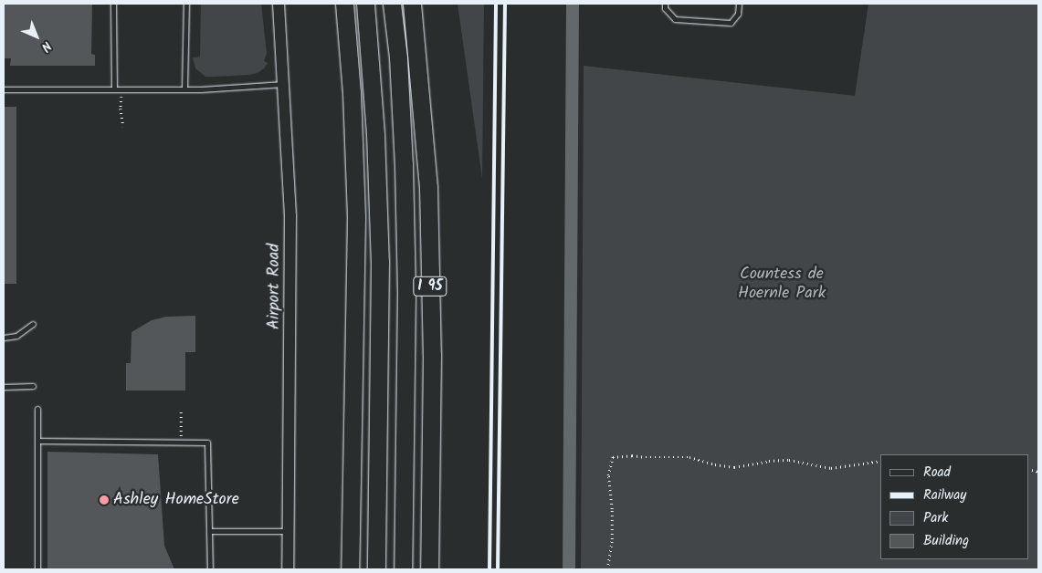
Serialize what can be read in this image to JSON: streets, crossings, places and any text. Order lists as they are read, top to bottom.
{
  "streets": {
    "highway": ["I 95"],
    "street": ["Airport Road"]
  },
  "parks": ["Countess de Hoernle Park"],
  "places": ["Ashley HomeStore"],
  "legend": [
    "Road",
    "Railway",
    "Park",
    "Building"
  ],
  "north": "bottom right"
}
